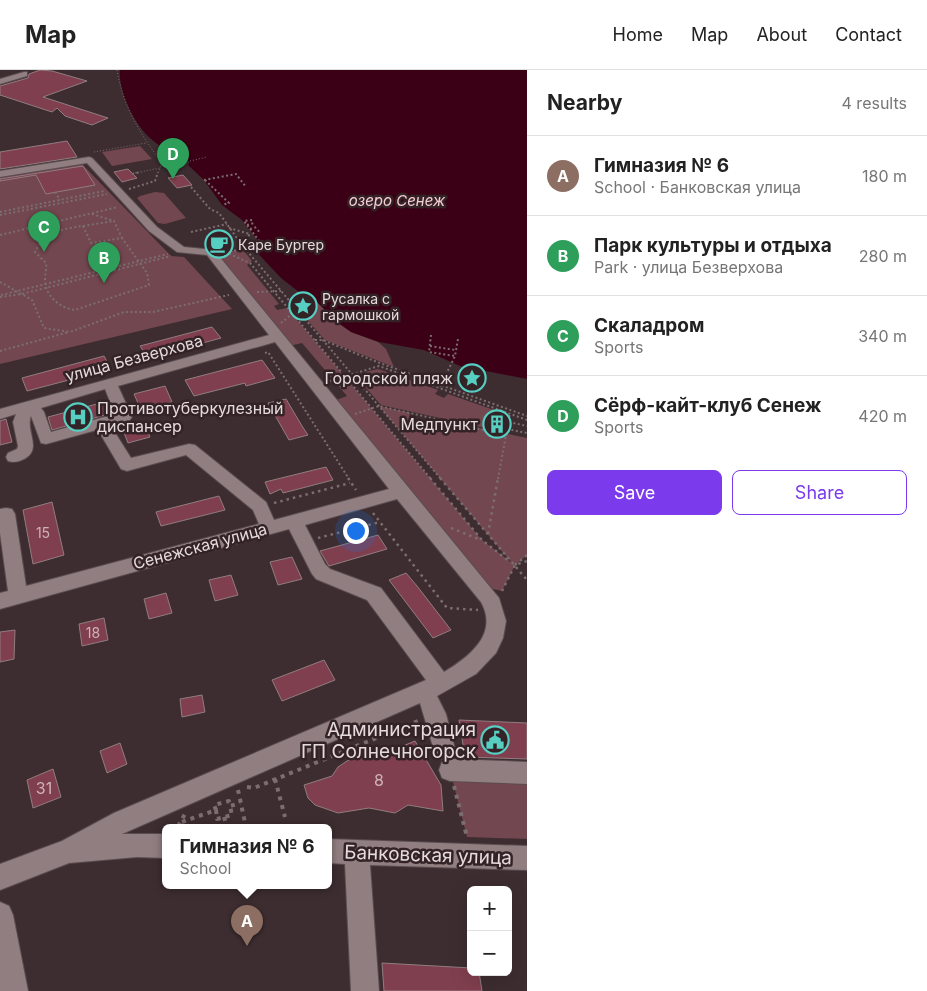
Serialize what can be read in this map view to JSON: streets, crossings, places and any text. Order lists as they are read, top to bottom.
{
  "streets": {
    "street": ["улица Безверхова", "Сенежская улица", "Банковская улица"]
  },
  "water": ["озеро Сенеж"],
  "places": {
    "cafe": ["Каре Бургер"],
    "place": ["Русалка с гармошкой", "Городской пляж"],
    "hospital": ["Противотуберкулезный диспансер"],
    "building": ["Медпункт"],
    "public building": ["Администрация ГП Солнечногорск"]
  },
  "house_numbers": [
    "15",
    "18",
    "8",
    "31"
  ],
  "page": {
    "header": "Map",
    "nav": [
      "Home",
      "Map",
      "About",
      "Contact"
    ],
    "heading": ["Nearby", "4 results"],
    "list": [
      {
        "mark": "A",
        "name": "Гимназия № 6",
        "note": "School · Банковская улица",
        "value": "180 m"
      },
      {
        "mark": "B",
        "name": "Парк культуры и отдыха",
        "note": "Park · улица Безверхова",
        "value": "280 m"
      },
      {
        "mark": "C",
        "name": "Скаладром",
        "note": "Sports",
        "value": "340 m"
      },
      {
        "mark": "D",
        "name": "Сёрф-кайт-клуб Сенеж",
        "note": "Sports",
        "value": "420 m"
      }
    ],
    "pins": [
      "D",
      "C",
      "B",
      "A"
    ],
    "buttons": ["Save", "Share"],
    "popup": ["Гимназия № 6", "School"],
    "map_buttons": ["+", "−"]
  }
}
